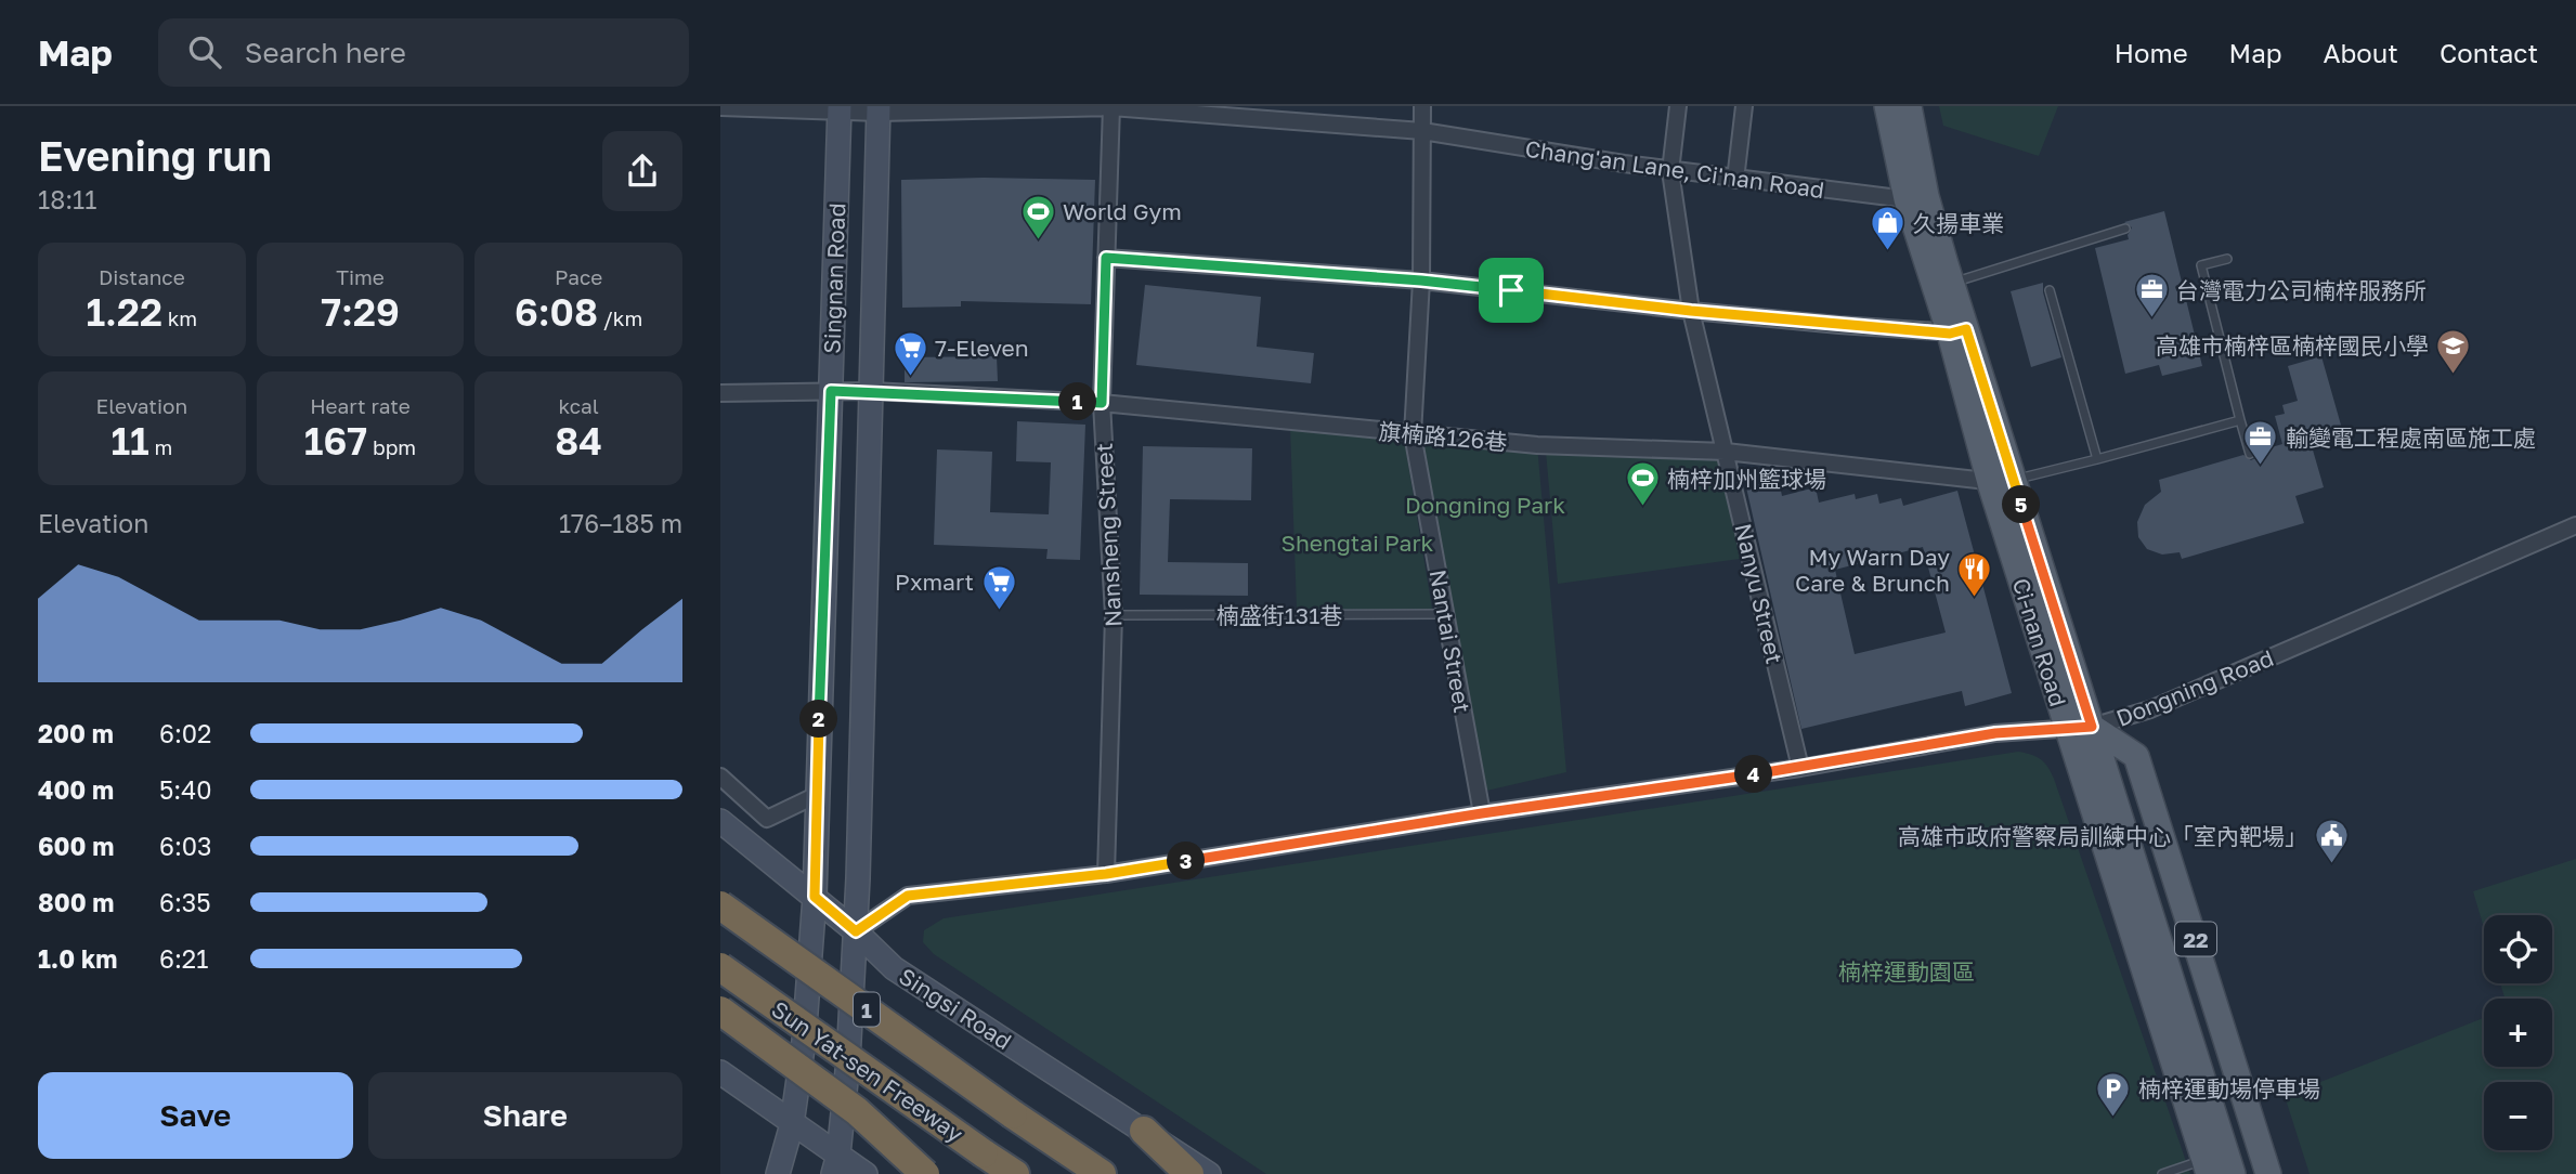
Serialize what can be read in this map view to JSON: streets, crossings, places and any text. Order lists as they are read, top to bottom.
{
  "streets": {
    "highway": ["1", "Sun Yat-sen Freeway"],
    "main road": ["Ci-nan Road", "22"],
    "street": [
      "Chang'an Lane, Ci'nan Road",
      "Singnan Road",
      "旗楠路126巷",
      "Nansheng Street",
      "Nanyu Street",
      "Nantai Street",
      "Dongning Road",
      "Singsi Road"
    ],
    "lane": ["楠盛街131巷"]
  },
  "crossings": [
    ["Chang'an Lane, Ci'nan Road", "Singnan Road"],
    ["Chang'an Lane, Ci'nan Road", "Nansheng Street"],
    ["Chang'an Lane, Ci'nan Road", "Nanyu Street"],
    ["Chang'an Lane, Ci'nan Road", "Nantai Street"],
    ["Chang'an Lane, Ci'nan Road", "Ci-nan Road"],
    ["Singnan Road", "旗楠路126巷"],
    ["Singnan Road", "Dongning Road"],
    ["Singnan Road", "Singsi Road"],
    ["旗楠路126巷", "Nansheng Street"],
    ["旗楠路126巷", "Nanyu Street"],
    ["旗楠路126巷", "Nantai Street"],
    ["旗楠路126巷", "Ci-nan Road"],
    ["Nansheng Street", "楠盛街131巷"],
    ["Nansheng Street", "Dongning Road"],
    ["Nanyu Street", "Dongning Road"],
    ["楠盛街131巷", "Nantai Street"],
    ["Nantai Street", "Dongning Road"],
    ["Ci-nan Road", "Dongning Road"],
    ["Dongning Road", "Singsi Road"]
  ],
  "parks": ["Dongning Park", "Shengtai Park", "楠梓運動園區"],
  "places": {
    "sports": ["World Gym", "楠梓加州籃球場"],
    "shop": ["久揚車業"],
    "office": ["台灣電力公司楠梓服務所", "輸變電工程處南區施工處"],
    "school or university": ["高雄市楠梓區楠梓國民小學"],
    "supermarket": ["7-Eleven", "Pxmart"],
    "restaurant": ["My Warn Day Care & Brunch"],
    "public building": ["高雄市政府警察局訓練中心「室內靶場」"],
    "parking": ["楠梓運動場停車場"]
  },
  "page": {
    "header": "Map",
    "search": "Search here",
    "nav": [
      "Home",
      "Map",
      "About",
      "Contact"
    ],
    "heading": ["Evening run", "18:11"],
    "stats": [
      ["Distance", "1.22 km"],
      ["Time", "7:29"],
      ["Pace", "6:08 /km"],
      ["Elevation", "11 m"],
      ["Heart rate", "167 bpm"],
      ["kcal", "84"]
    ],
    "pins": [
      "1",
      "5",
      "2",
      "4",
      "3"
    ],
    "chart": ["Elevation", "176–185 m"],
    "list": [
      {
        "name": "200 m",
        "note": "6:02"
      },
      {
        "name": "400 m",
        "note": "5:40"
      },
      {
        "name": "600 m",
        "note": "6:03"
      },
      {
        "name": "800 m",
        "note": "6:35"
      },
      {
        "name": "1.0 km",
        "note": "6:21"
      }
    ],
    "map_buttons": ["+", "−"],
    "buttons": ["Save", "Share"]
  }
}
